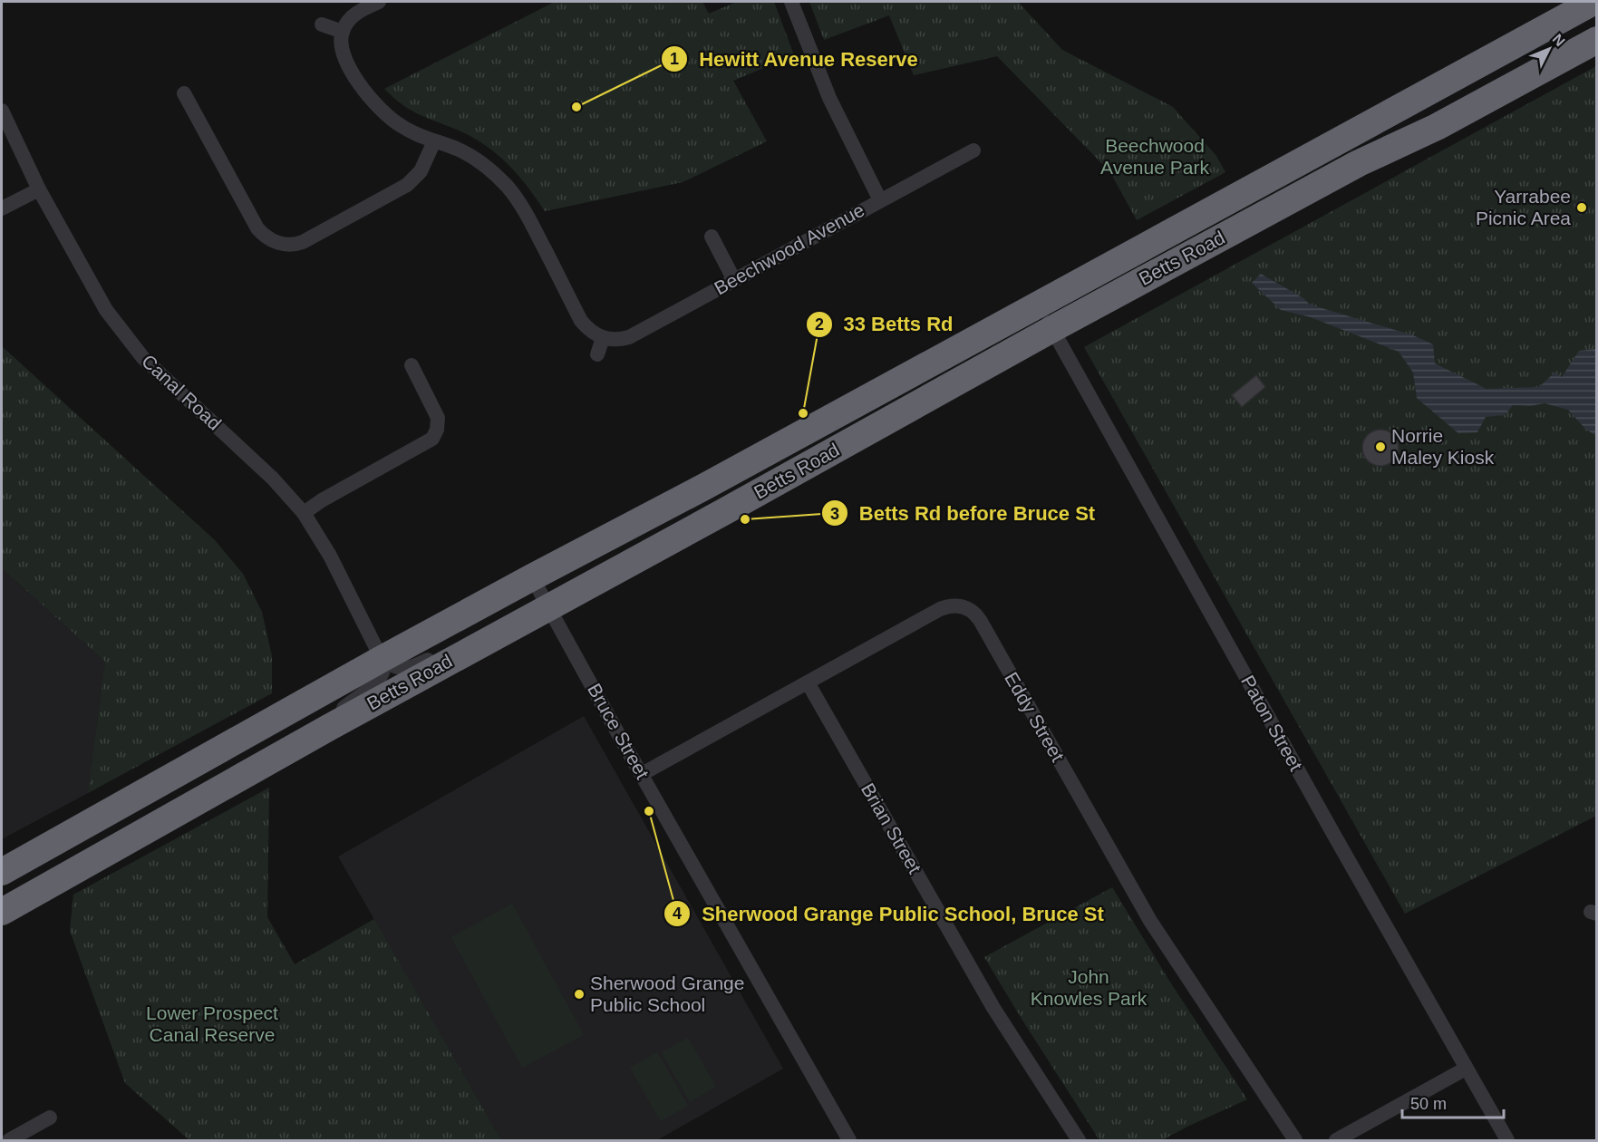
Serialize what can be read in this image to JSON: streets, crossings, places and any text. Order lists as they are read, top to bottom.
{
  "streets": {
    "highway": ["Betts Road"],
    "street": [
      "Beechwood Avenue",
      "Canal Road",
      "Eddy Street",
      "Paton Street",
      "Bruce Street",
      "Brian Street"
    ]
  },
  "crossings": [
    ["Betts Road", "Canal Road"],
    ["Betts Road", "Paton Street"],
    ["Betts Road", "Bruce Street"],
    ["Eddy Street", "Bruce Street"],
    ["Eddy Street", "Brian Street"]
  ],
  "parks": ["Beechwood Avenue Park", "John Knowles Park", "Lower Prospect Canal Reserve"],
  "places": [
    "Hewitt Avenue Reserve",
    "Yarrabee Picnic Area",
    "33 Betts Rd",
    "Norrie Maley Kiosk",
    "Betts Rd before Bruce St",
    "Sherwood Grange Public School, Bruce St",
    "Sherwood Grange Public School"
  ],
  "scale_bar": "50 m",
  "north": "top right"
}
